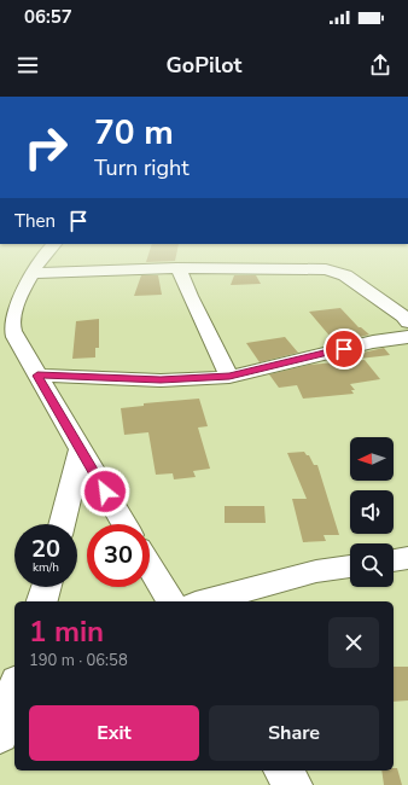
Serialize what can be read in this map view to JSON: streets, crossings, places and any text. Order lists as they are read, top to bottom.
{
  "north": "left",
  "page": {
    "status": "06:57",
    "header": "GoPilot",
    "turn": ["70 m", "Turn right"],
    "then": "Then",
    "speed": "20 km/h",
    "limit": "30",
    "heading": ["1 min", "190 m · 06:58"],
    "buttons": ["Exit", "Share"]
  }
}
